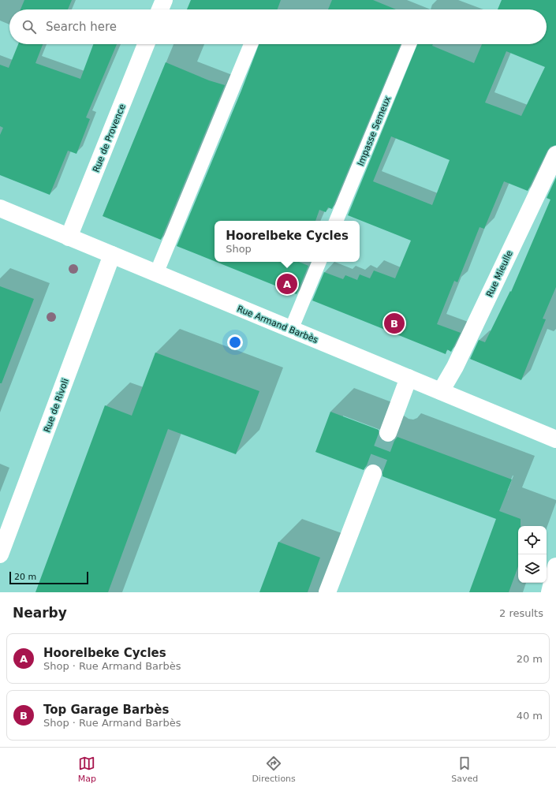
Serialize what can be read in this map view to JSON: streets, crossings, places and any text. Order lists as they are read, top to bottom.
{
  "streets": {
    "street": [
      "Rue de Provence",
      "Rue Mieulle",
      "Rue Armand Barbès",
      "Rue de Rivoli"
    ],
    "lane": ["Impasse Semeux"]
  },
  "crossings": [
    ["Rue de Provence", "Rue Armand Barbès"],
    ["Rue Mieulle", "Rue Armand Barbès"],
    ["Rue Armand Barbès", "Rue de Rivoli"]
  ],
  "scale_bar": "20 m",
  "page": {
    "search": "Search here",
    "popup": ["Hoorelbeke Cycles", "Shop"],
    "pins": ["A", "B"],
    "scale": "20 m",
    "heading": ["Nearby", "2 results"],
    "list": [
      {
        "mark": "A",
        "name": "Hoorelbeke Cycles",
        "note": "Shop · Rue Armand Barbès",
        "value": "20 m"
      },
      {
        "mark": "B",
        "name": "Top Garage Barbès",
        "note": "Shop · Rue Armand Barbès",
        "value": "40 m"
      }
    ],
    "nav": ["Map", "Directions", "Saved"]
  }
}
